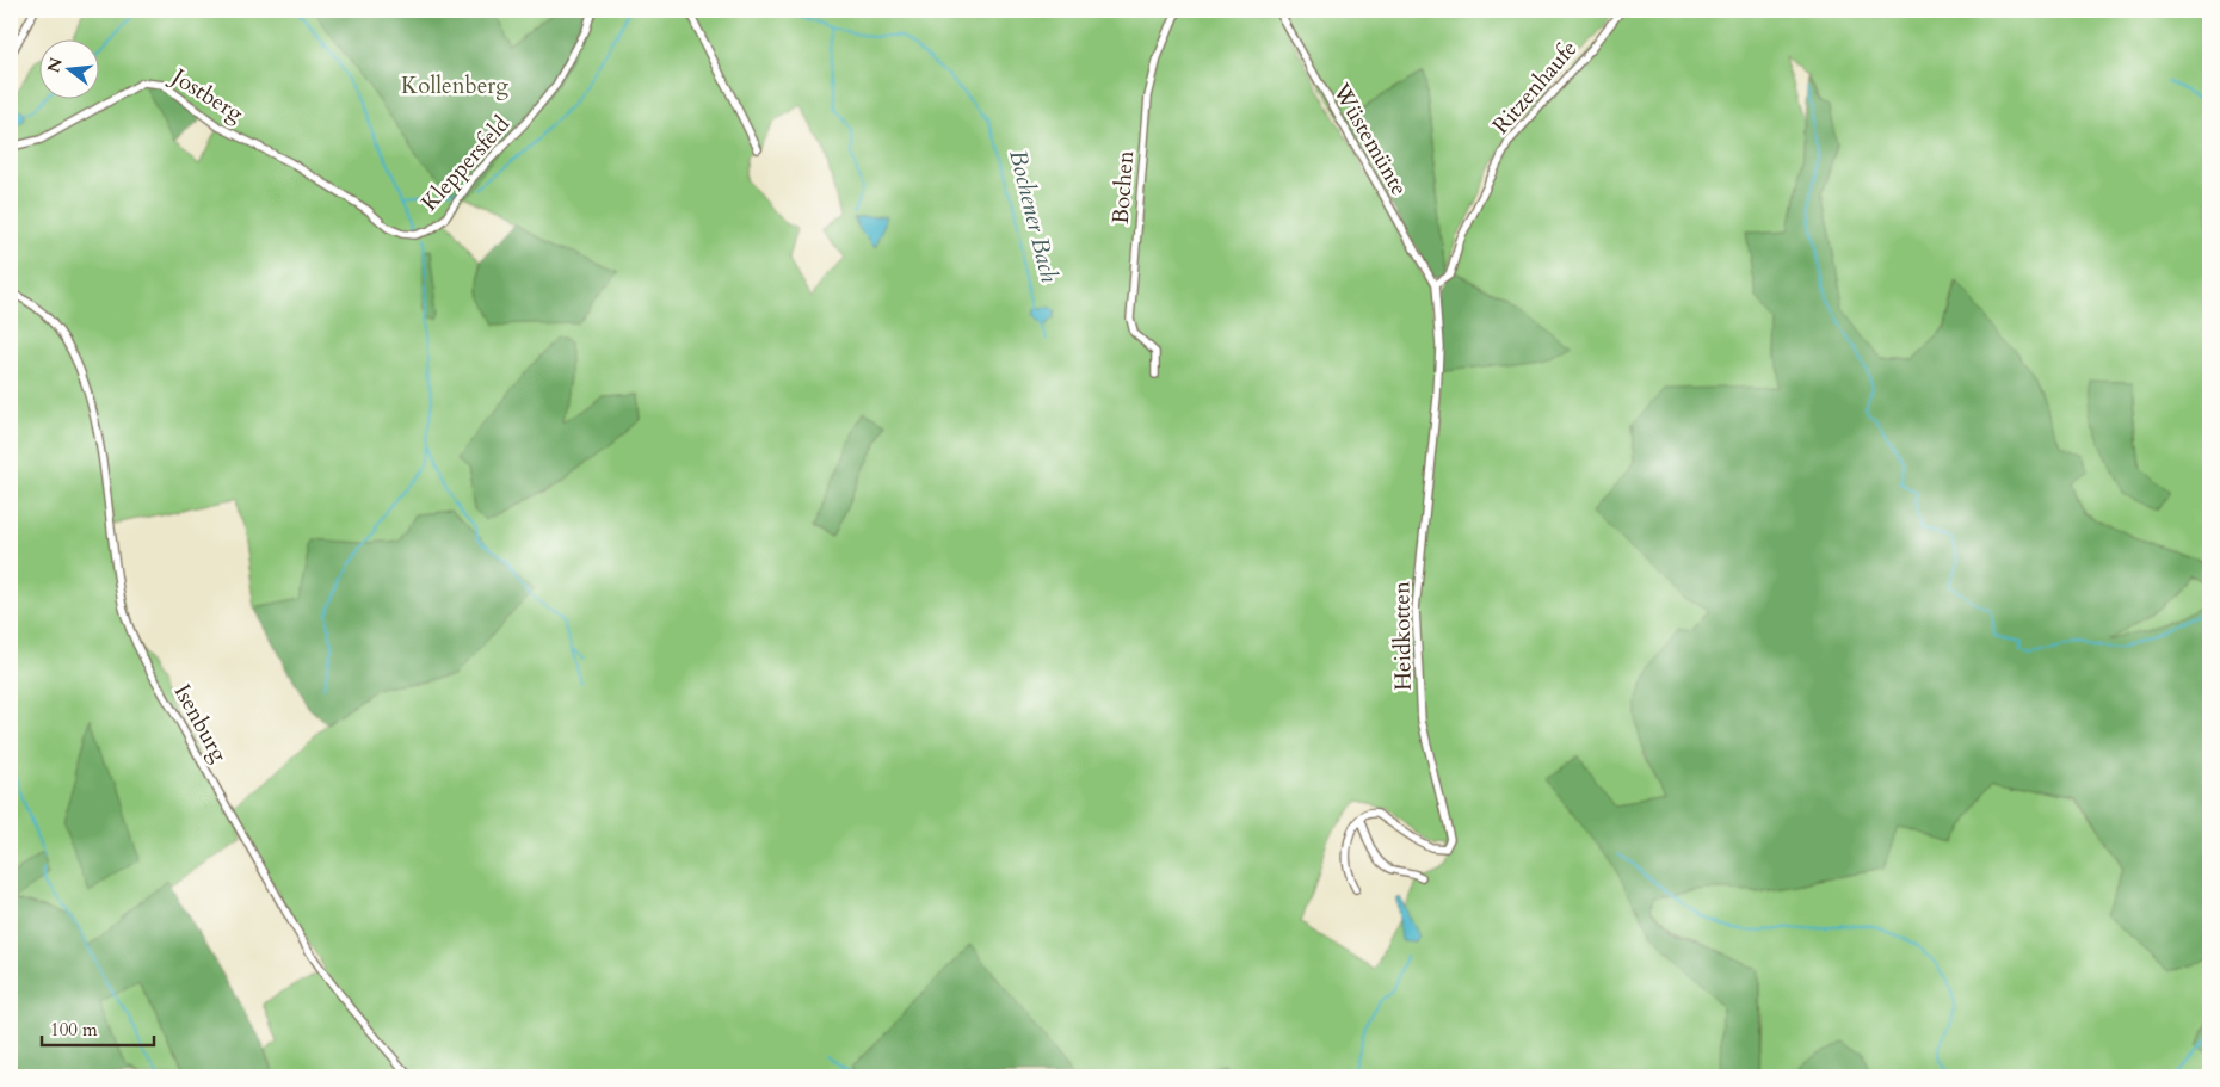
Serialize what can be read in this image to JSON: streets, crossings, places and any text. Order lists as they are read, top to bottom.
{
  "streets": {
    "street": [
      "Ritzenhaufe",
      "Jostberg",
      "Wüstemünte",
      "Kleppersfeld",
      "Bochen",
      "Heidkotten",
      "Isenburg"
    ]
  },
  "crossings": [
    ["Ritzenhaufe", "Wüstemünte"],
    ["Ritzenhaufe", "Heidkotten"],
    ["Jostberg", "Kleppersfeld"],
    ["Wüstemünte", "Heidkotten"]
  ],
  "water": ["Bochener Bach"],
  "parks": ["Kollenberg"],
  "scale_bar": "100 m",
  "north": "left"
}
